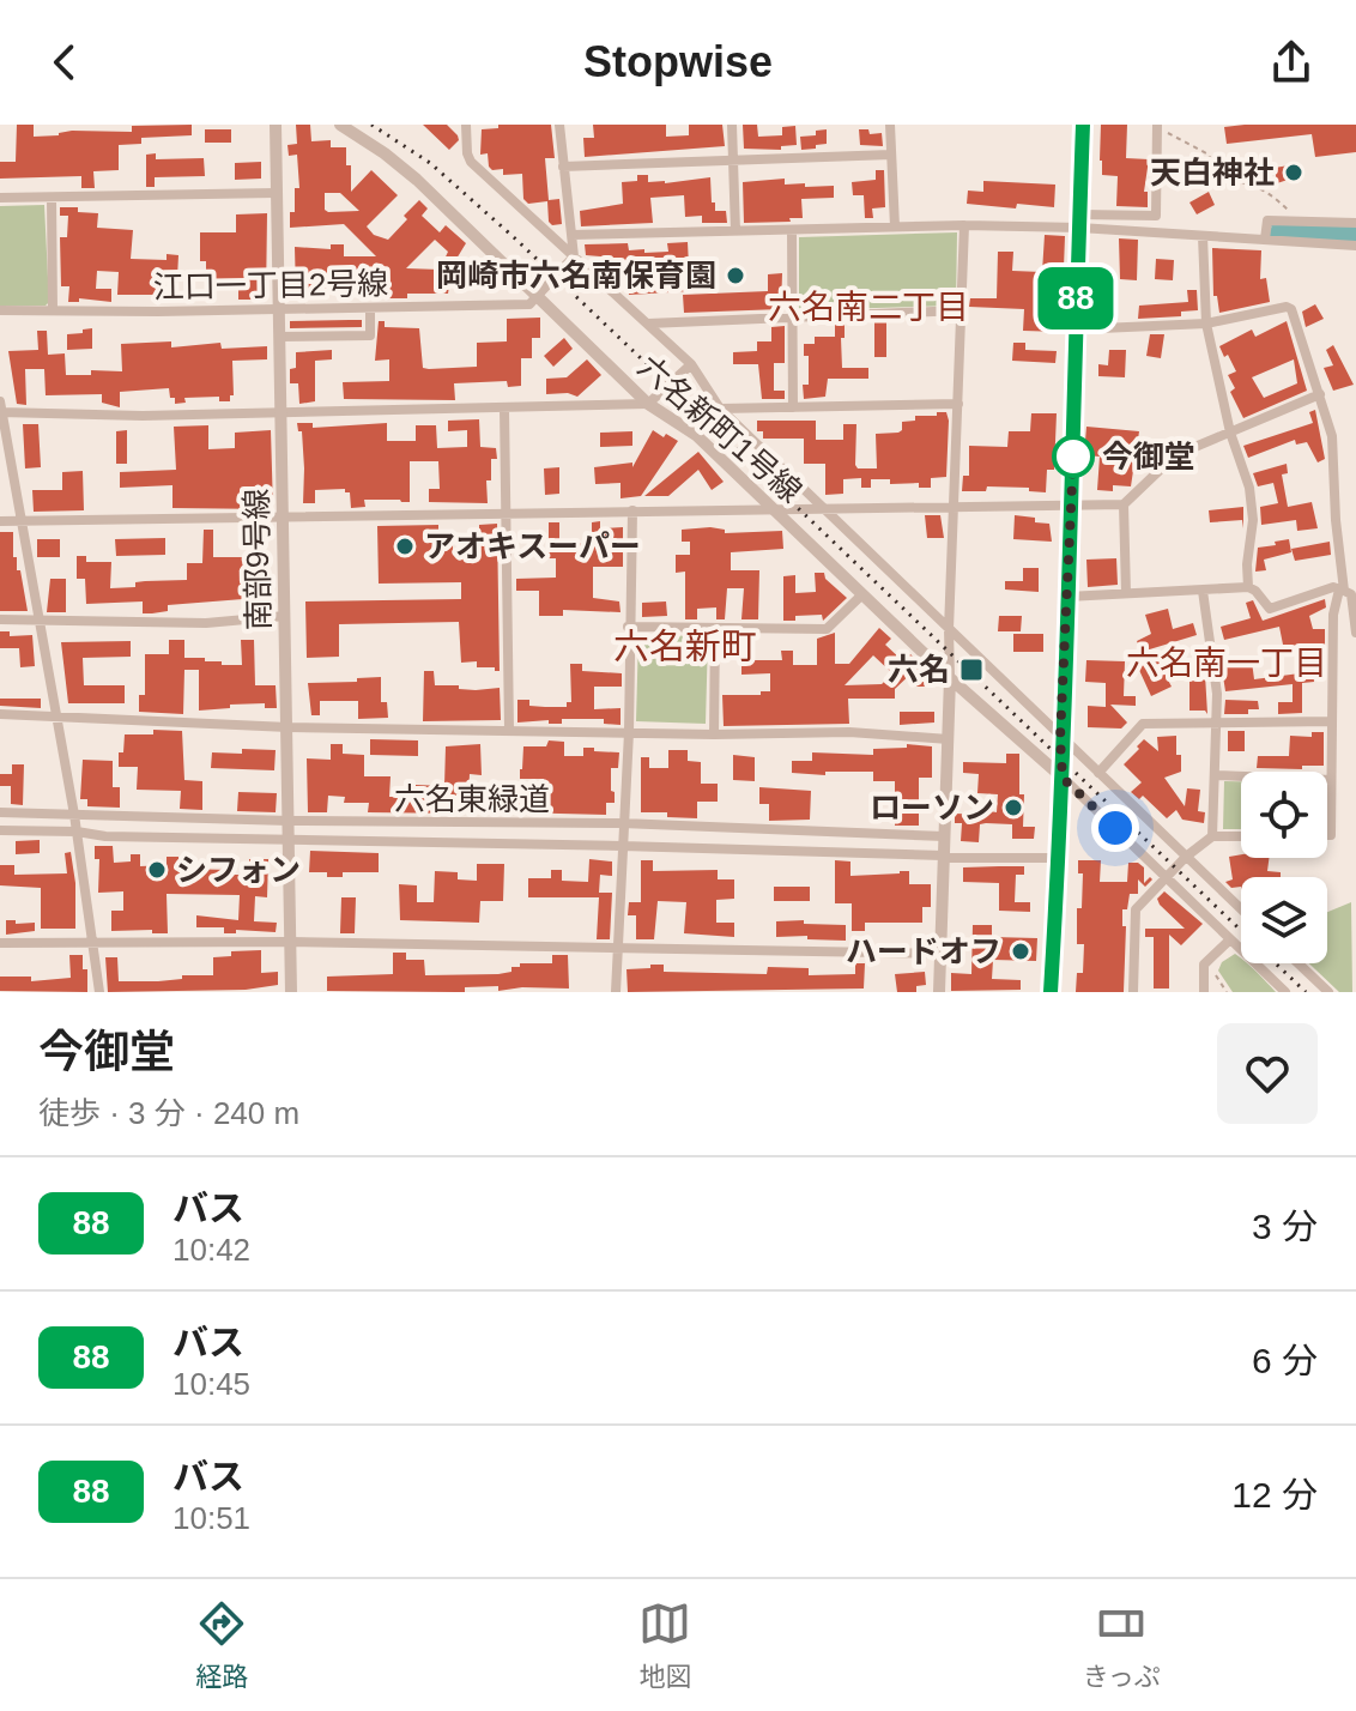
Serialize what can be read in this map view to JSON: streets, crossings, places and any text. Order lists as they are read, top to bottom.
{
  "streets": {
    "street": [
      "江口一丁目2号線",
      "六名新町1号線",
      "南部9号線",
      "六名東緑道"
    ]
  },
  "crossings": [
    ["江口一丁目2号線", "六名新町1号線"],
    ["江口一丁目2号線", "南部9号線"],
    ["南部9号線", "六名東緑道"]
  ],
  "districts": ["六名南二丁目", "六名新町", "六名南一丁目"],
  "places": {
    "other": [
      "天白神社",
      "岡崎市六名南保育園",
      "今御堂",
      "アオキスーパー",
      "ローソン",
      "シフォン",
      "ハードオフ"
    ],
    "transit": ["六名"]
  },
  "lines": ["bus line 88"],
  "page": {
    "header": "Stopwise",
    "on_map": "88",
    "heading": ["今御堂", "徒歩 · 3 分 · 240 m"],
    "list": [
      {
        "mark": "88",
        "name": "バス",
        "note": "10:42",
        "value": "3 分"
      },
      {
        "mark": "88",
        "name": "バス",
        "note": "10:45",
        "value": "6 分"
      },
      {
        "mark": "88",
        "name": "バス",
        "note": "10:51",
        "value": "12 分"
      }
    ],
    "tabs": ["経路", "地図", "きっぷ"]
  }
}
